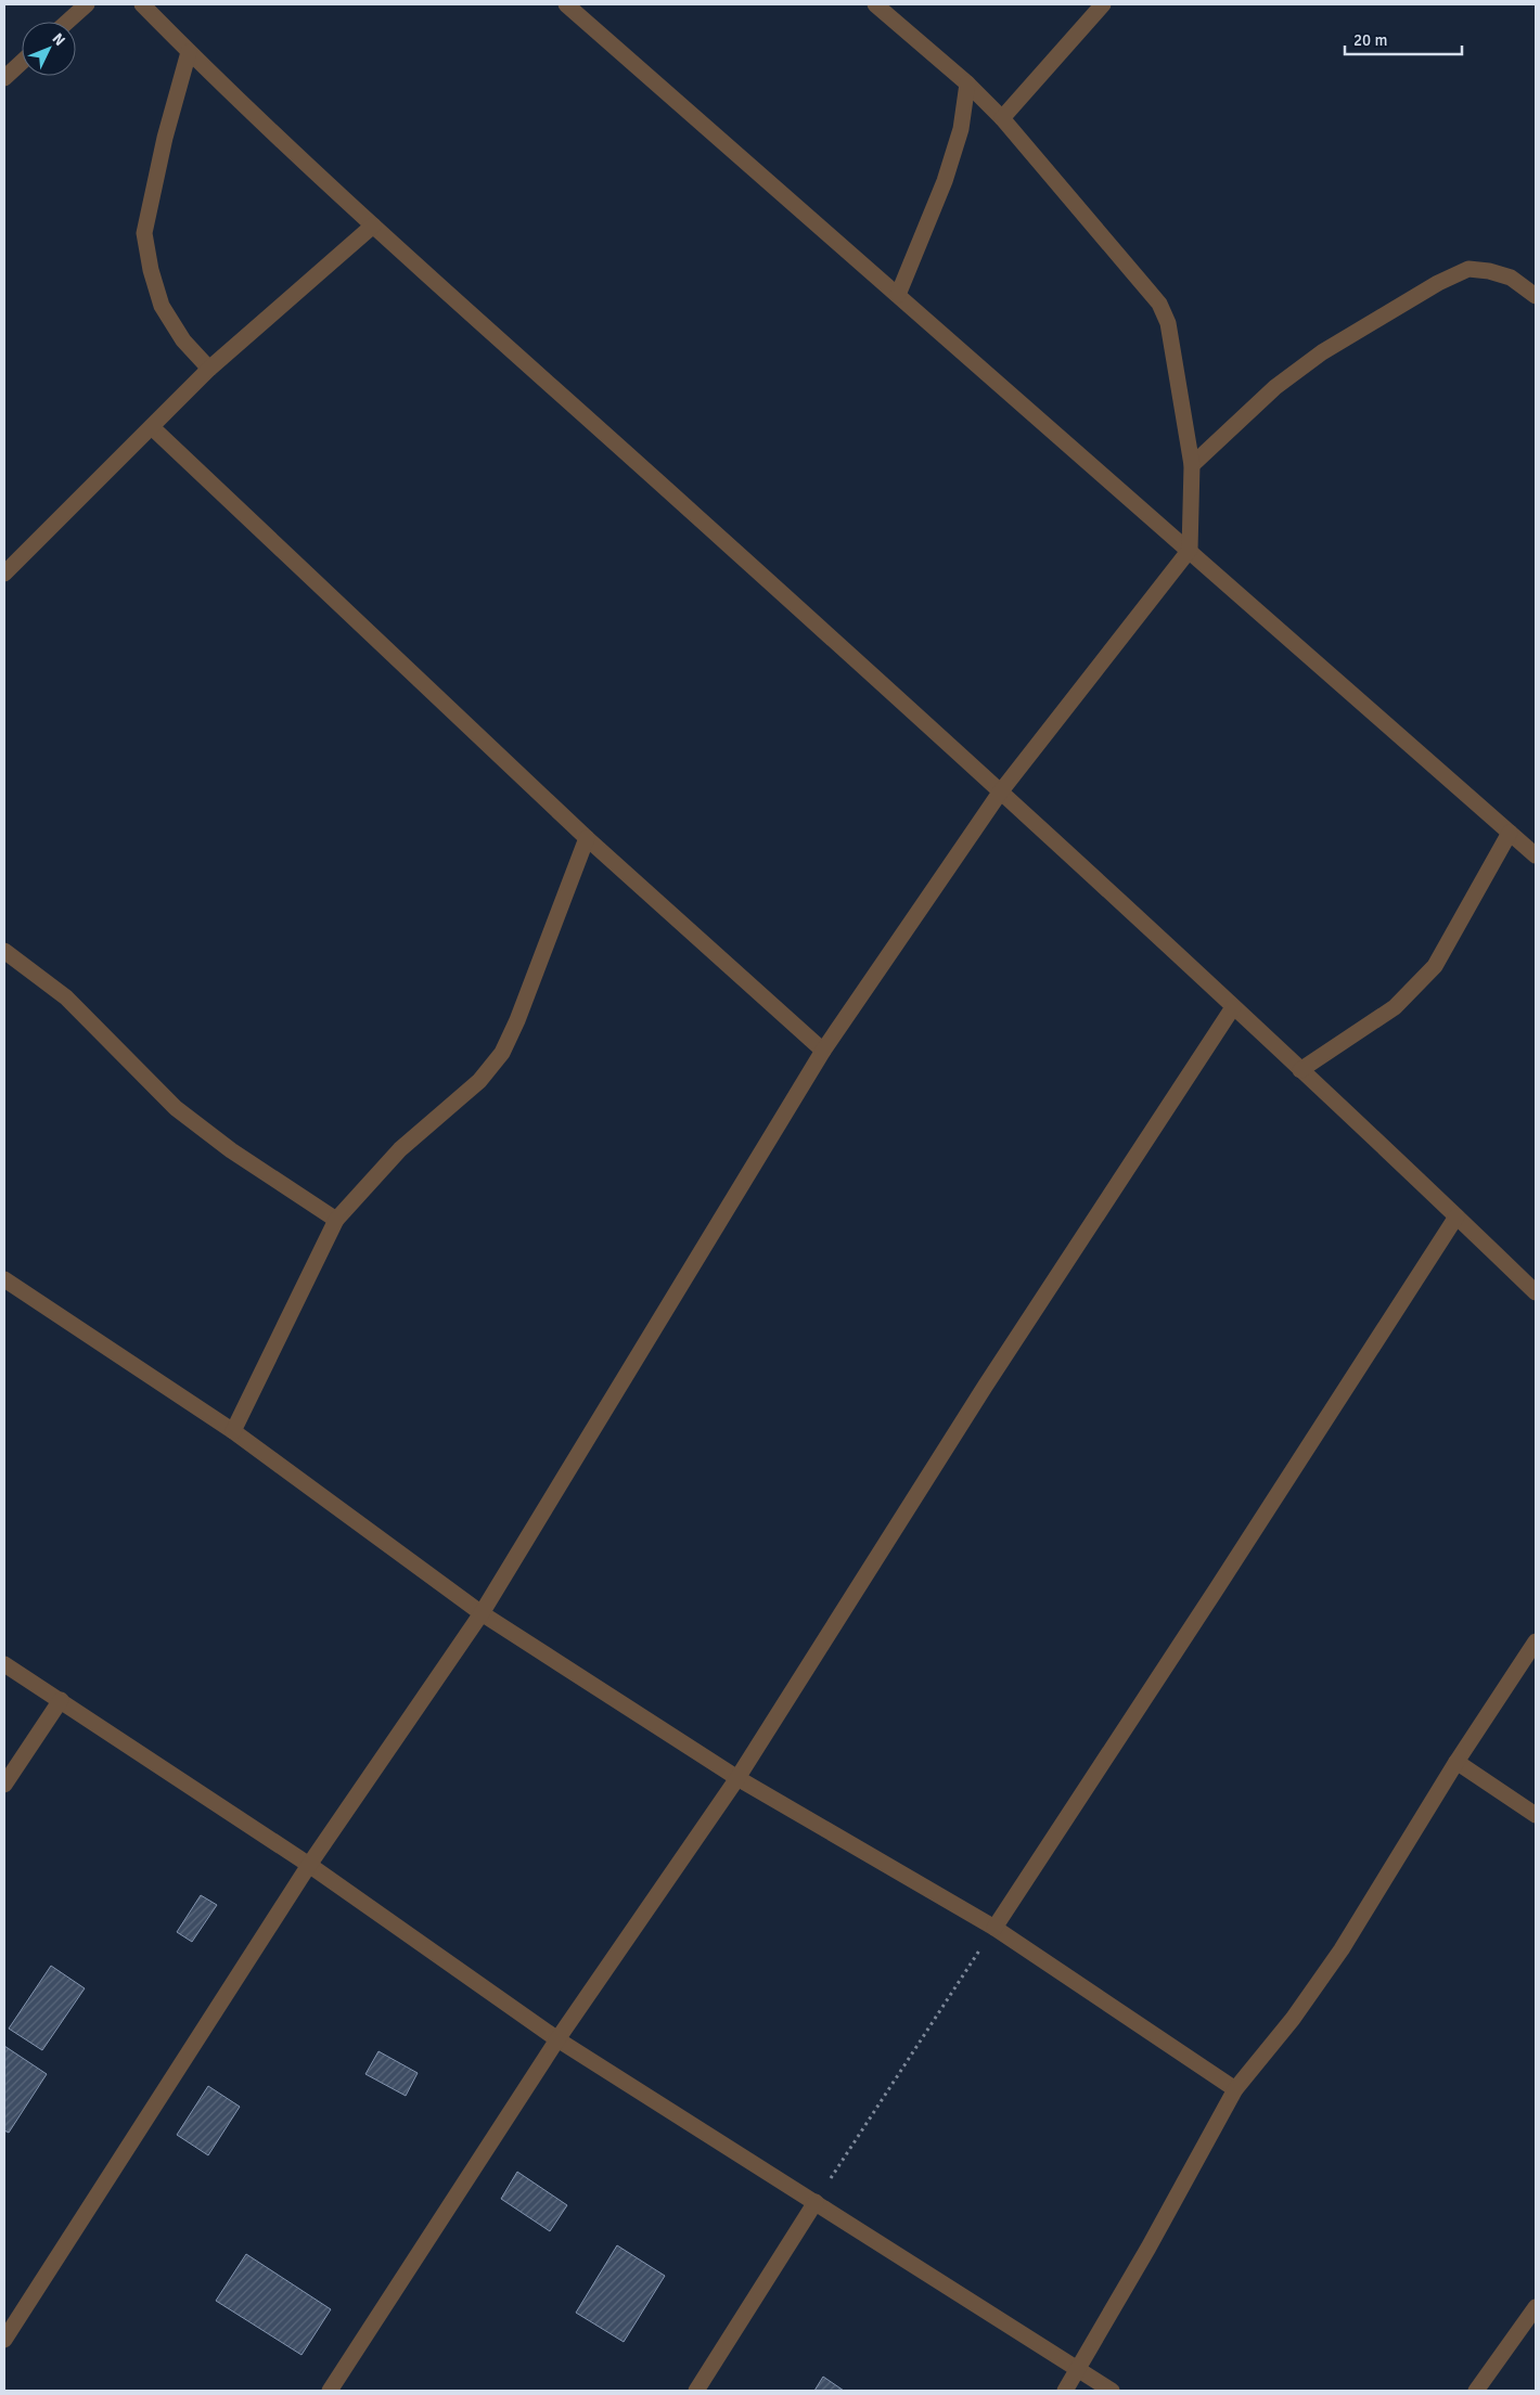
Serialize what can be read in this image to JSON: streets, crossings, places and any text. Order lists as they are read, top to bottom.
{
  "scale_bar": "20 m",
  "north": "top right"
}
